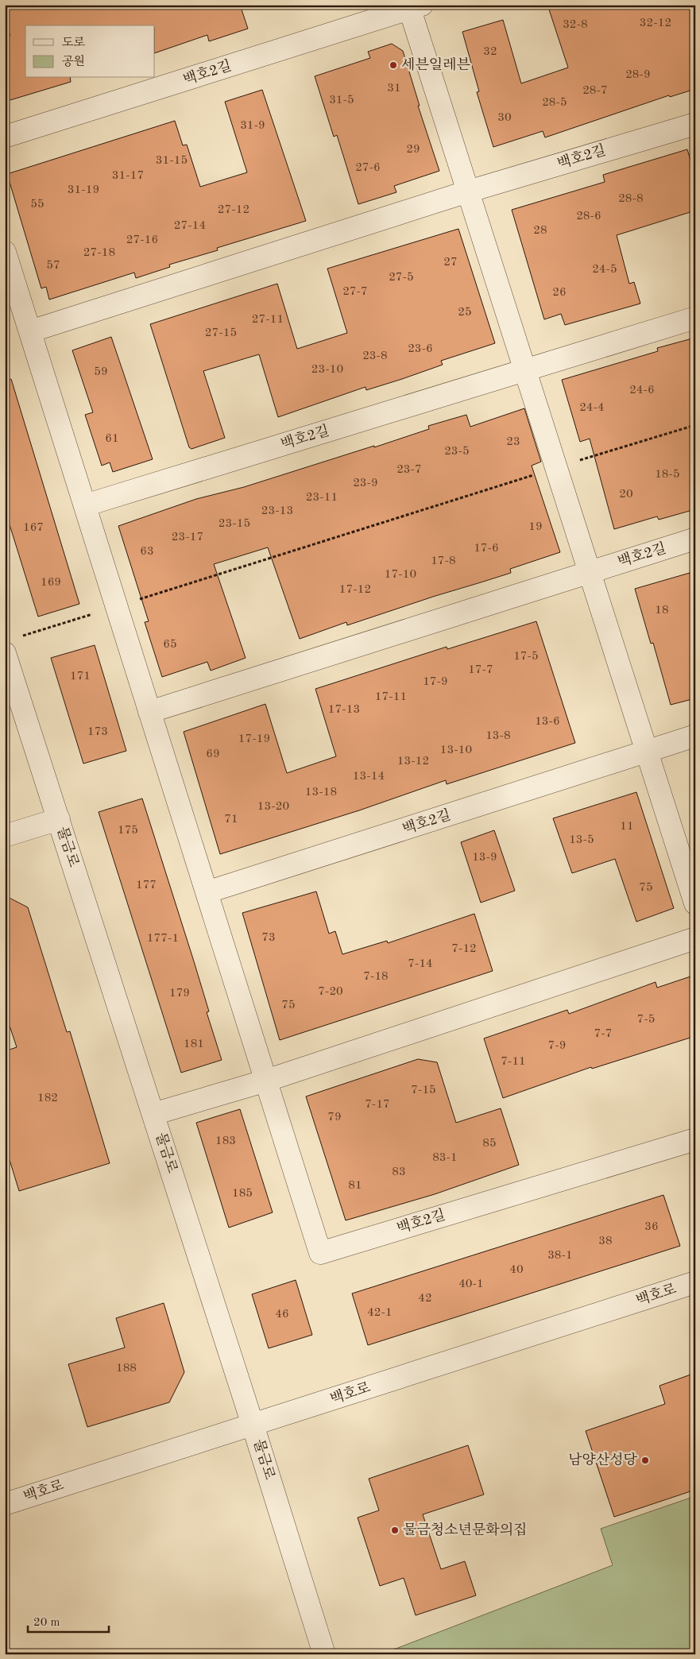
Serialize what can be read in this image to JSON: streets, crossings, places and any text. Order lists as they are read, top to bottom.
{
  "streets": {
    "street": ["백호2길", "물금로", "백호로"]
  },
  "crossings": [
    ["물금로", "백호로"]
  ],
  "places": ["세븐일레븐", "남양산성당", "물금청소년문화의집"],
  "house_numbers": [
    "32-12",
    "32-8",
    "32",
    "28-9",
    "31",
    "28-7",
    "31-5",
    "28-5",
    "30",
    "31-9",
    "29",
    "31-15",
    "27-6",
    "31-17",
    "31-19",
    "28-8",
    "55",
    "27-12",
    "28-6",
    "27-14",
    "28",
    "27-16",
    "27-18",
    "27",
    "57",
    "24-5",
    "27-5",
    "27-7",
    "26",
    "25",
    "27-11",
    "27-15",
    "23-6",
    "23-8",
    "23-10",
    "59",
    "24-6",
    "24-4",
    "61",
    "23",
    "23-5",
    "23-7",
    "18-5",
    "23-9",
    "20",
    "23-11",
    "23-13",
    "23-15",
    "19",
    "167",
    "23-17",
    "17-6",
    "63",
    "17-8",
    "17-10",
    "169",
    "17-12",
    "18",
    "65",
    "17-5",
    "17-7",
    "171",
    "17-9",
    "17-11",
    "17-13",
    "13-6",
    "173",
    "13-8",
    "17-19",
    "13-10",
    "69",
    "13-12",
    "13-14",
    "13-18",
    "13-20",
    "71",
    "11",
    "175",
    "13-5",
    "13-9",
    "177",
    "75",
    "73",
    "177-1",
    "7-12",
    "7-14",
    "7-18",
    "7-20",
    "179",
    "75",
    "7-5",
    "7-7",
    "181",
    "7-9",
    "7-11",
    "7-15",
    "182",
    "7-17",
    "79",
    "183",
    "85",
    "83-1",
    "83",
    "81",
    "185",
    "36",
    "38",
    "38-1",
    "40",
    "40-1",
    "42",
    "42-1",
    "46",
    "188"
  ],
  "legend": ["도로", "공원"],
  "scale_bar": "20 m"
}
